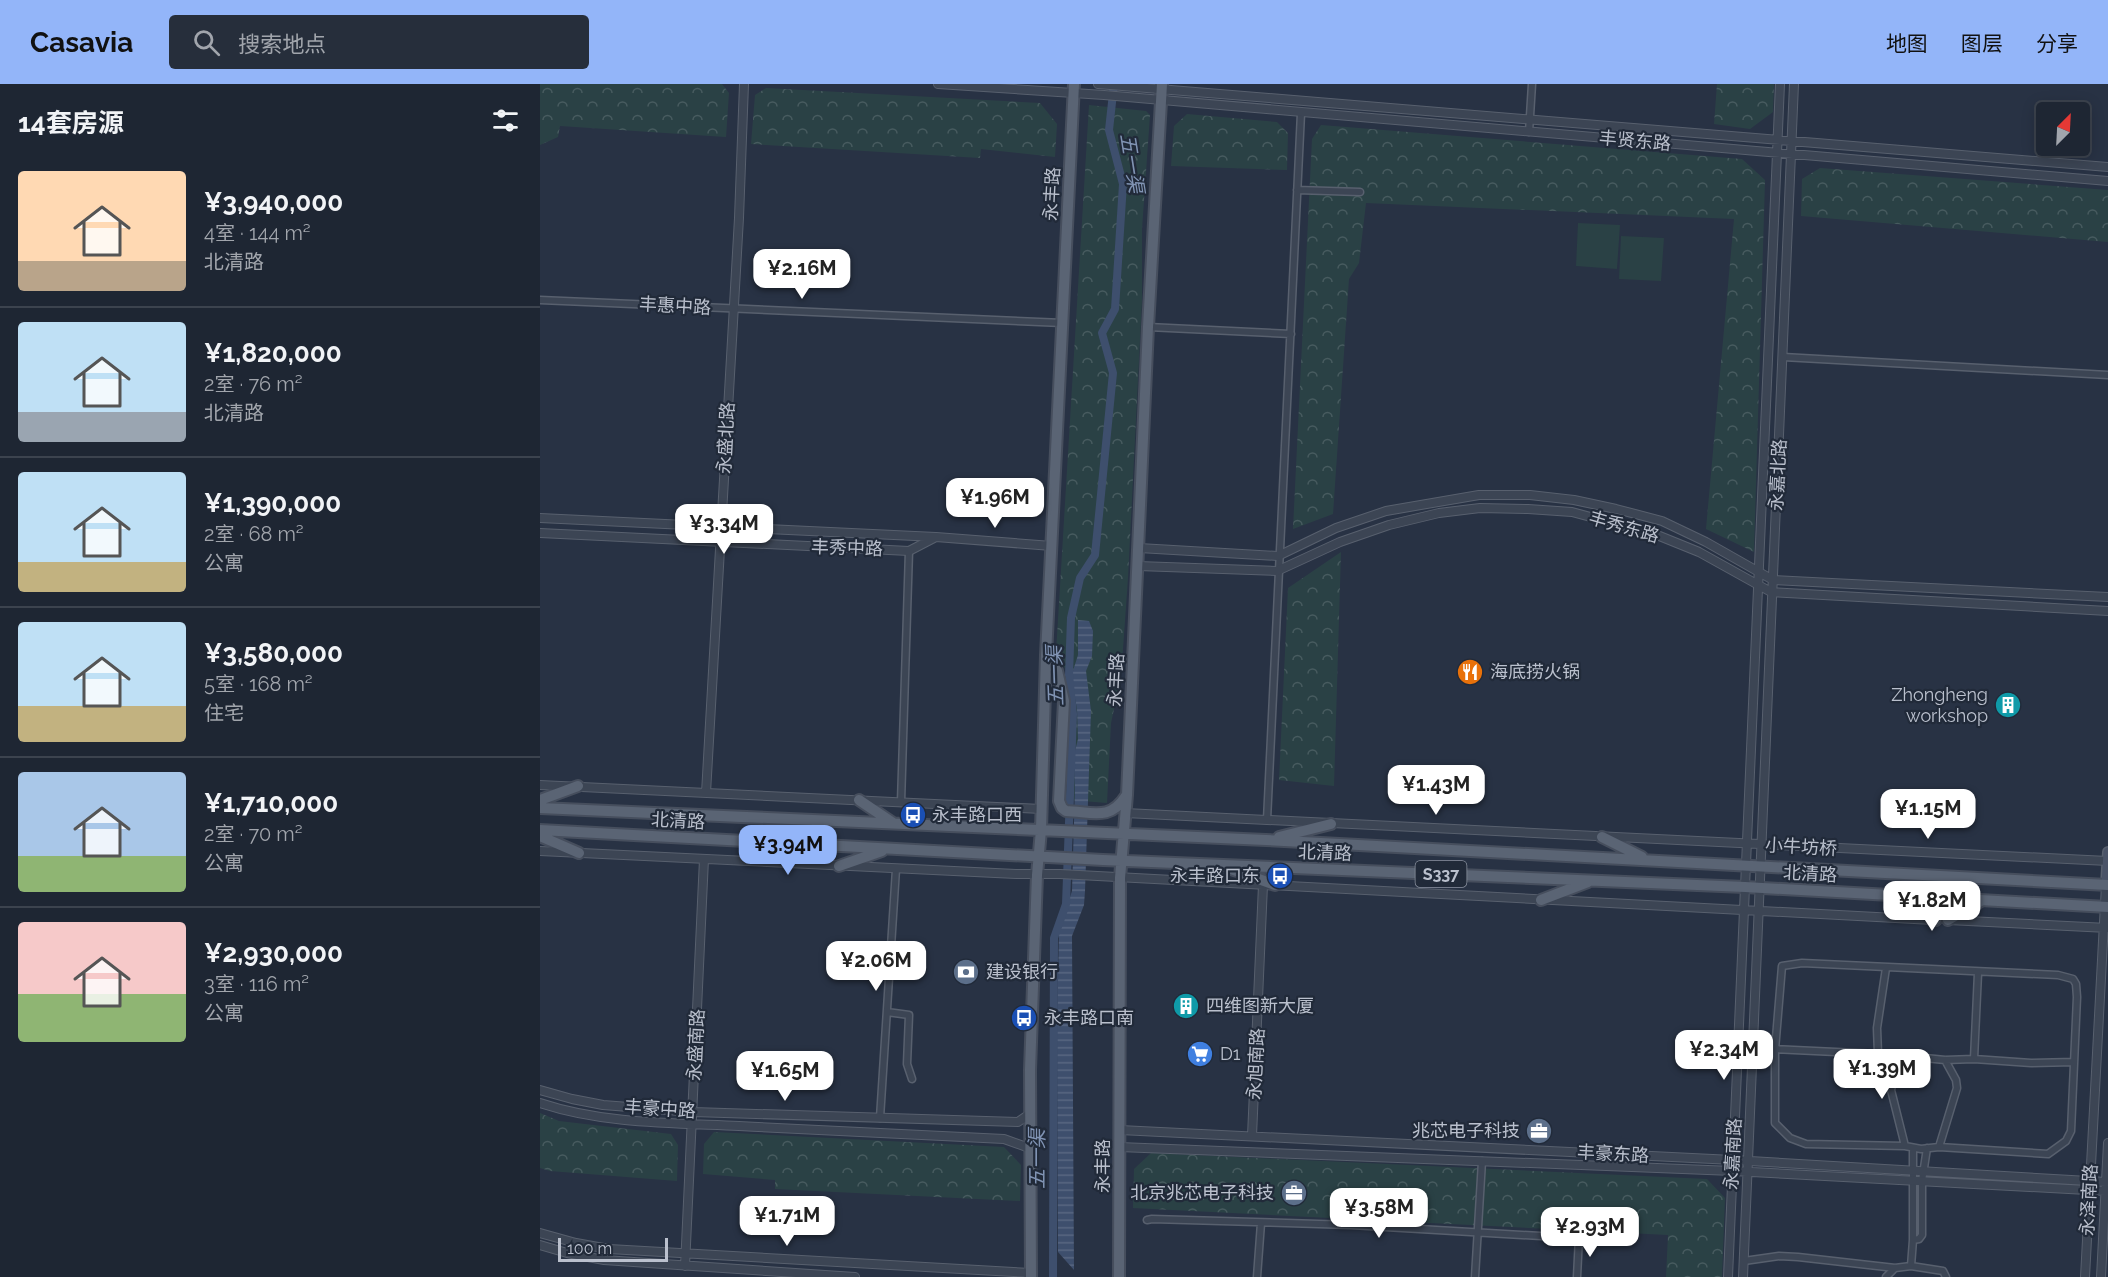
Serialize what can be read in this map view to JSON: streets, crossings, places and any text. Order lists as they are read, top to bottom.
{
  "streets": {
    "main road": ["永丰路", "北清路", "S337"],
    "street": [
      "丰贤东路",
      "丰惠中路",
      "永盛北路",
      "永嘉北路",
      "丰秀东路",
      "丰秀中路",
      "小牛坊桥",
      "永盛南路",
      "永旭南路",
      "丰豪中路",
      "丰豪东路",
      "永嘉南路",
      "永泽南路"
    ]
  },
  "crossings": [
    ["丰贤东路", "永丰路"],
    ["丰贤东路", "永嘉北路"],
    ["永丰路", "丰惠中路"],
    ["永丰路", "丰秀东路"],
    ["永丰路", "丰秀中路"],
    ["永丰路", "北清路"],
    ["永丰路", "丰豪中路"],
    ["永丰路", "丰豪东路"],
    ["丰惠中路", "永盛北路"],
    ["永盛北路", "丰秀中路"],
    ["永盛北路", "北清路"],
    ["永嘉北路", "丰秀东路"],
    ["永嘉北路", "北清路"],
    ["永嘉北路", "小牛坊桥"],
    ["永嘉北路", "永嘉南路"],
    ["北清路", "小牛坊桥"],
    ["北清路", "永盛南路"],
    ["北清路", "永旭南路"],
    ["北清路", "永嘉南路"],
    ["北清路", "永泽南路"],
    ["永盛南路", "丰豪中路"],
    ["永旭南路", "丰豪东路"],
    ["丰豪东路", "永嘉南路"],
    ["丰豪东路", "永泽南路"]
  ],
  "water": ["五一渠"],
  "places": {
    "restaurant": ["海底捞火锅"],
    "building": ["Zhongheng workshop", "四维图新大厦"],
    "bus stop": ["永丰路口西", "永丰路口东", "永丰路口南"],
    "bank": ["建设银行"],
    "supermarket": ["D1"],
    "office": ["兆芯电子科技", "北京兆芯电子科技"]
  },
  "scale_bar": "100 m",
  "north": "top right",
  "page": {
    "header": "Casavia",
    "search": "搜索地点",
    "nav": ["地图", "图层", "分享"],
    "heading": "14套房源",
    "list": [
      {
        "name": "¥3,940,000",
        "note": "4室 · 144 m² · 北清路"
      },
      {
        "name": "¥1,820,000",
        "note": "2室 · 76 m² · 北清路"
      },
      {
        "name": "¥1,390,000",
        "note": "2室 · 68 m² · 公寓"
      },
      {
        "name": "¥3,580,000",
        "note": "5室 · 168 m² · 住宅"
      },
      {
        "name": "¥1,710,000",
        "note": "2室 · 70 m² · 公寓"
      },
      {
        "name": "¥2,930,000",
        "note": "3室 · 116 m² · 公寓"
      }
    ],
    "price": [
      "¥2.16M",
      "¥1.96M",
      "¥3.34M",
      "¥1.43M",
      "¥1.15M",
      "¥3.94M",
      "¥1.82M",
      "¥2.06M",
      "¥2.34M",
      "¥1.39M",
      "¥1.65M",
      "¥3.58M",
      "¥1.71M",
      "¥2.93M"
    ],
    "scale": "100 m"
  }
}
